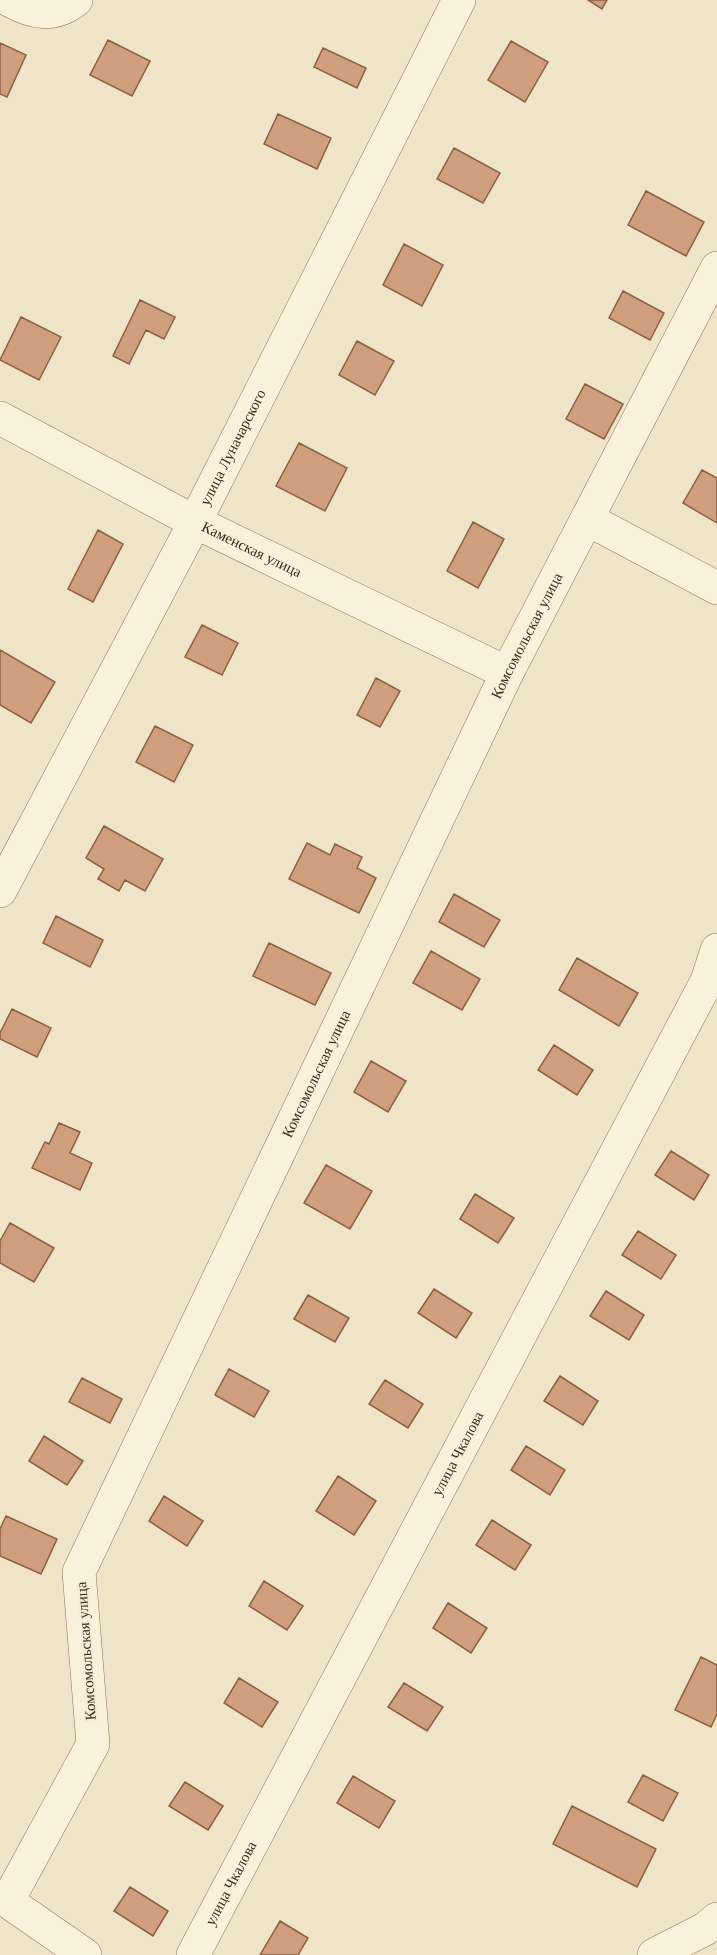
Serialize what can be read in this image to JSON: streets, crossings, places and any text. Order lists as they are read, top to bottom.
{
  "streets": {
    "street": [
      "улица Луначарского",
      "Каменская улица",
      "Комсомольская улица",
      "улица Чкалова"
    ]
  },
  "crossings": [
    ["улица Луначарского", "Каменская улица"],
    ["Каменская улица", "Комсомольская улица"]
  ]
}
